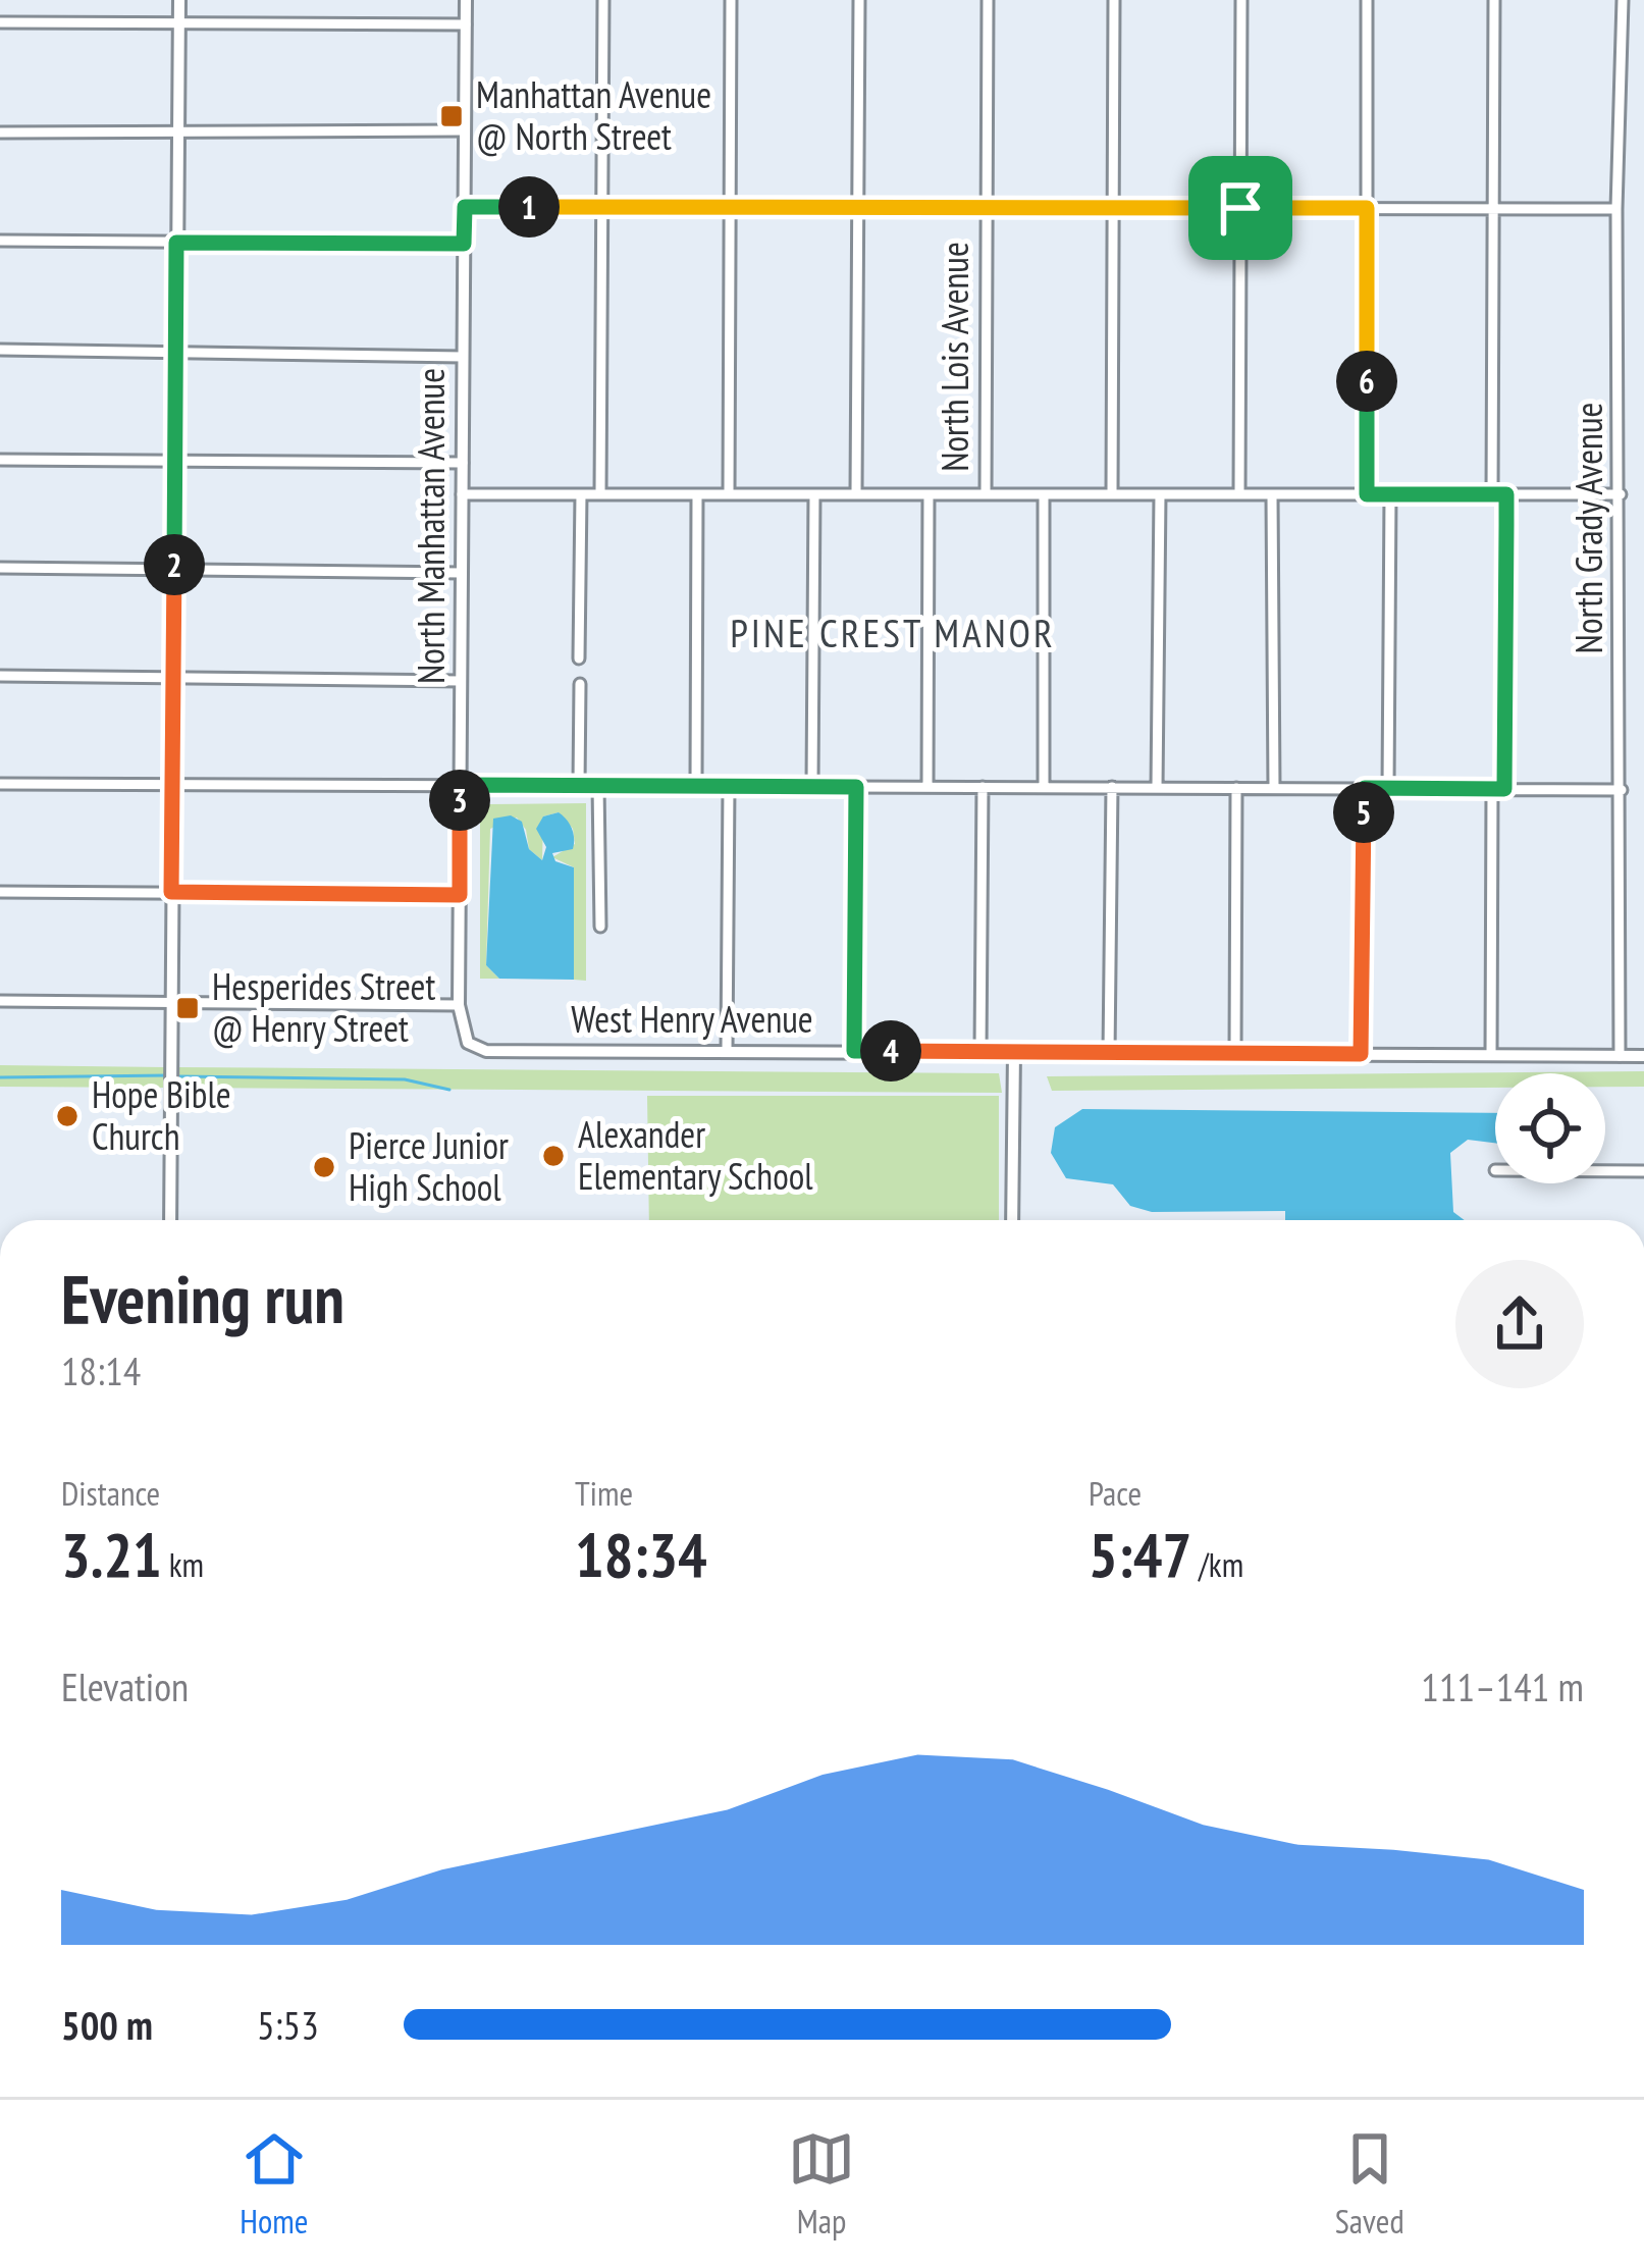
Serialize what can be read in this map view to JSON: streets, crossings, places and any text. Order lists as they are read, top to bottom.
{
  "streets": {
    "street": [
      "North Lois Avenue",
      "North Manhattan Avenue",
      "North Grady Avenue",
      "West Henry Avenue"
    ]
  },
  "crossings": [
    ["North Manhattan Avenue", "West Henry Avenue"],
    ["North Grady Avenue", "West Henry Avenue"]
  ],
  "districts": ["PINE CREST MANOR"],
  "places": {
    "transit": ["Manhattan Avenue @ North Street", "Hesperides Street @ Henry Street"],
    "other": ["Hope Bible Church", "Alexander Elementary School", "Pierce Junior High School"]
  },
  "page": {
    "pins": [
      "1",
      "6",
      "2",
      "3",
      "5",
      "4"
    ],
    "heading": ["Evening run", "18:14"],
    "stats": [
      ["Distance", "3.21 km"],
      ["Time", "18:34"],
      ["Pace", "5:47 /km"]
    ],
    "chart": ["Elevation", "111–141 m"],
    "list": [
      {
        "name": "500 m",
        "note": "5:53"
      }
    ],
    "tabs": ["Home", "Map", "Saved"]
  }
}
